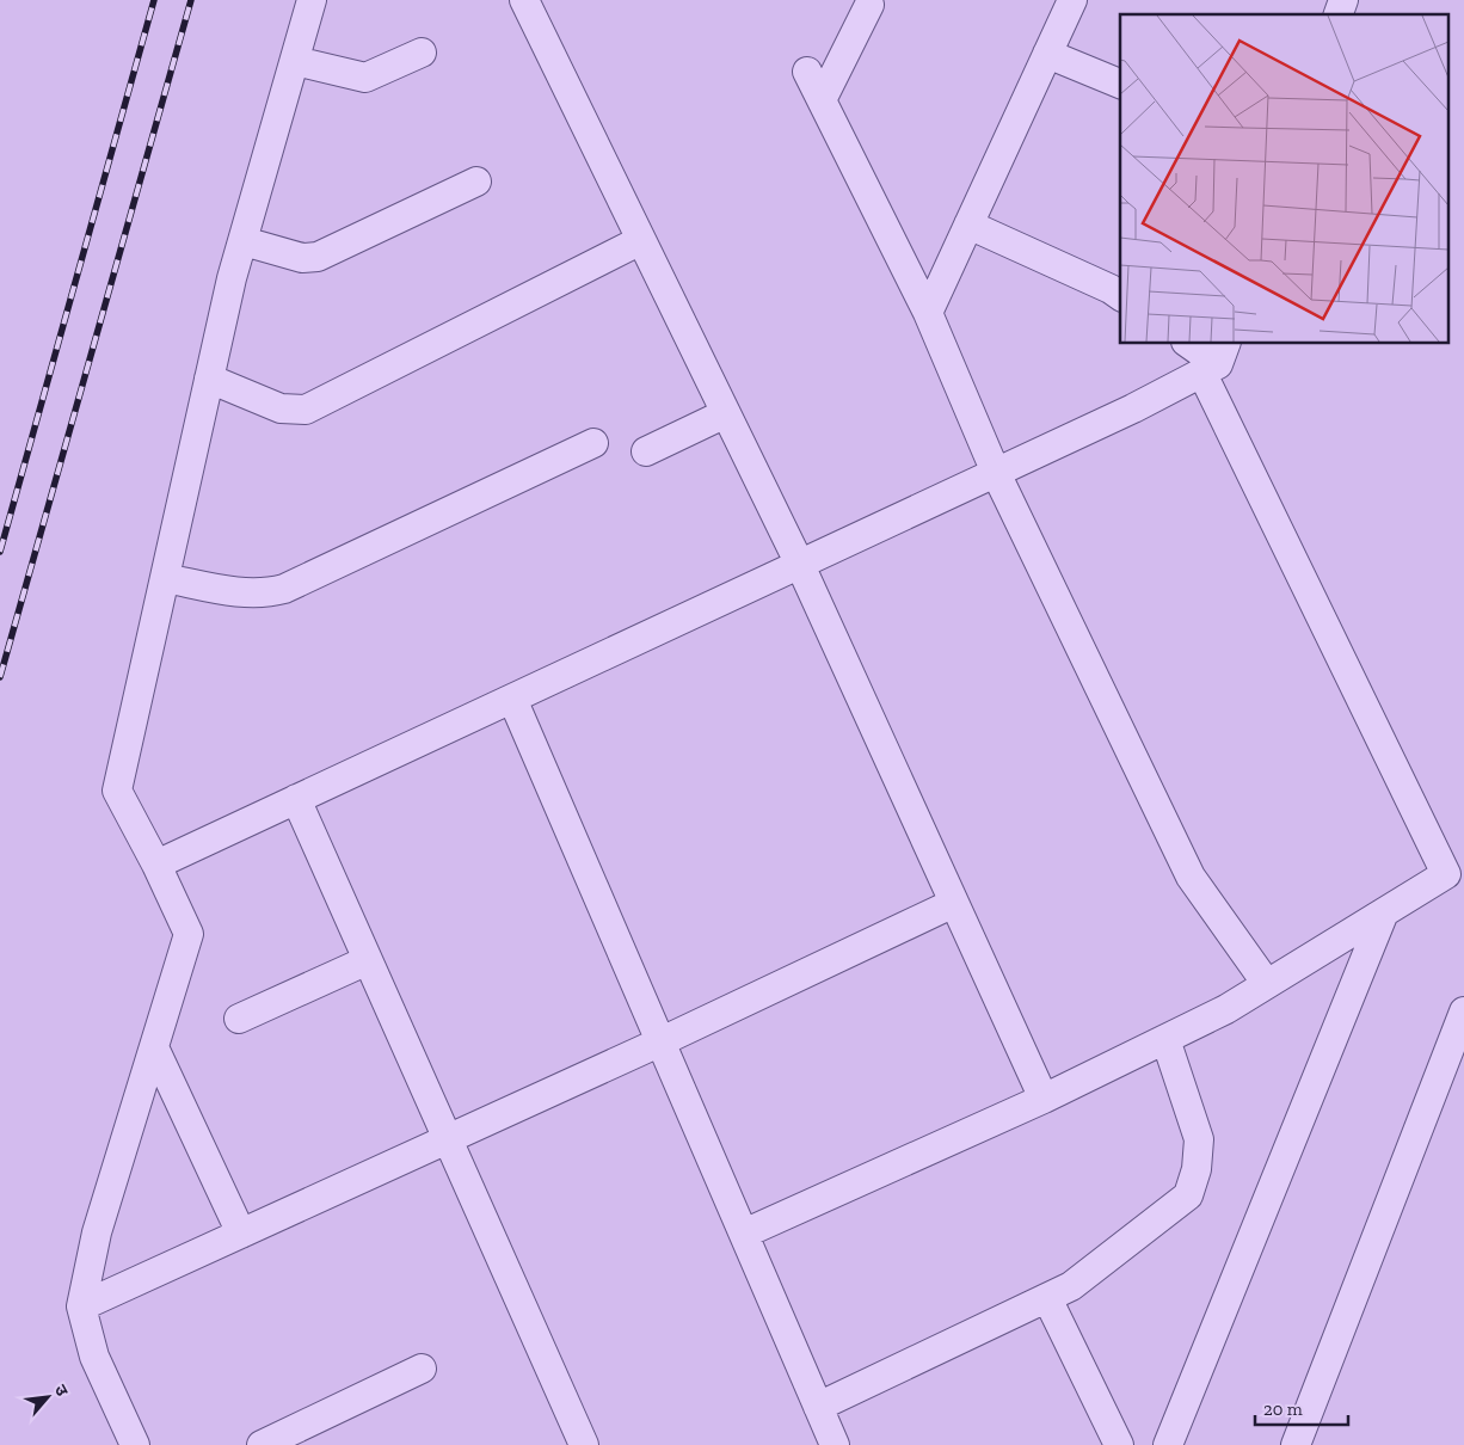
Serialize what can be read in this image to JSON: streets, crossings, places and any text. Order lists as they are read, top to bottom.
{
  "scale_bar": "20 m",
  "north": "top right"
}
